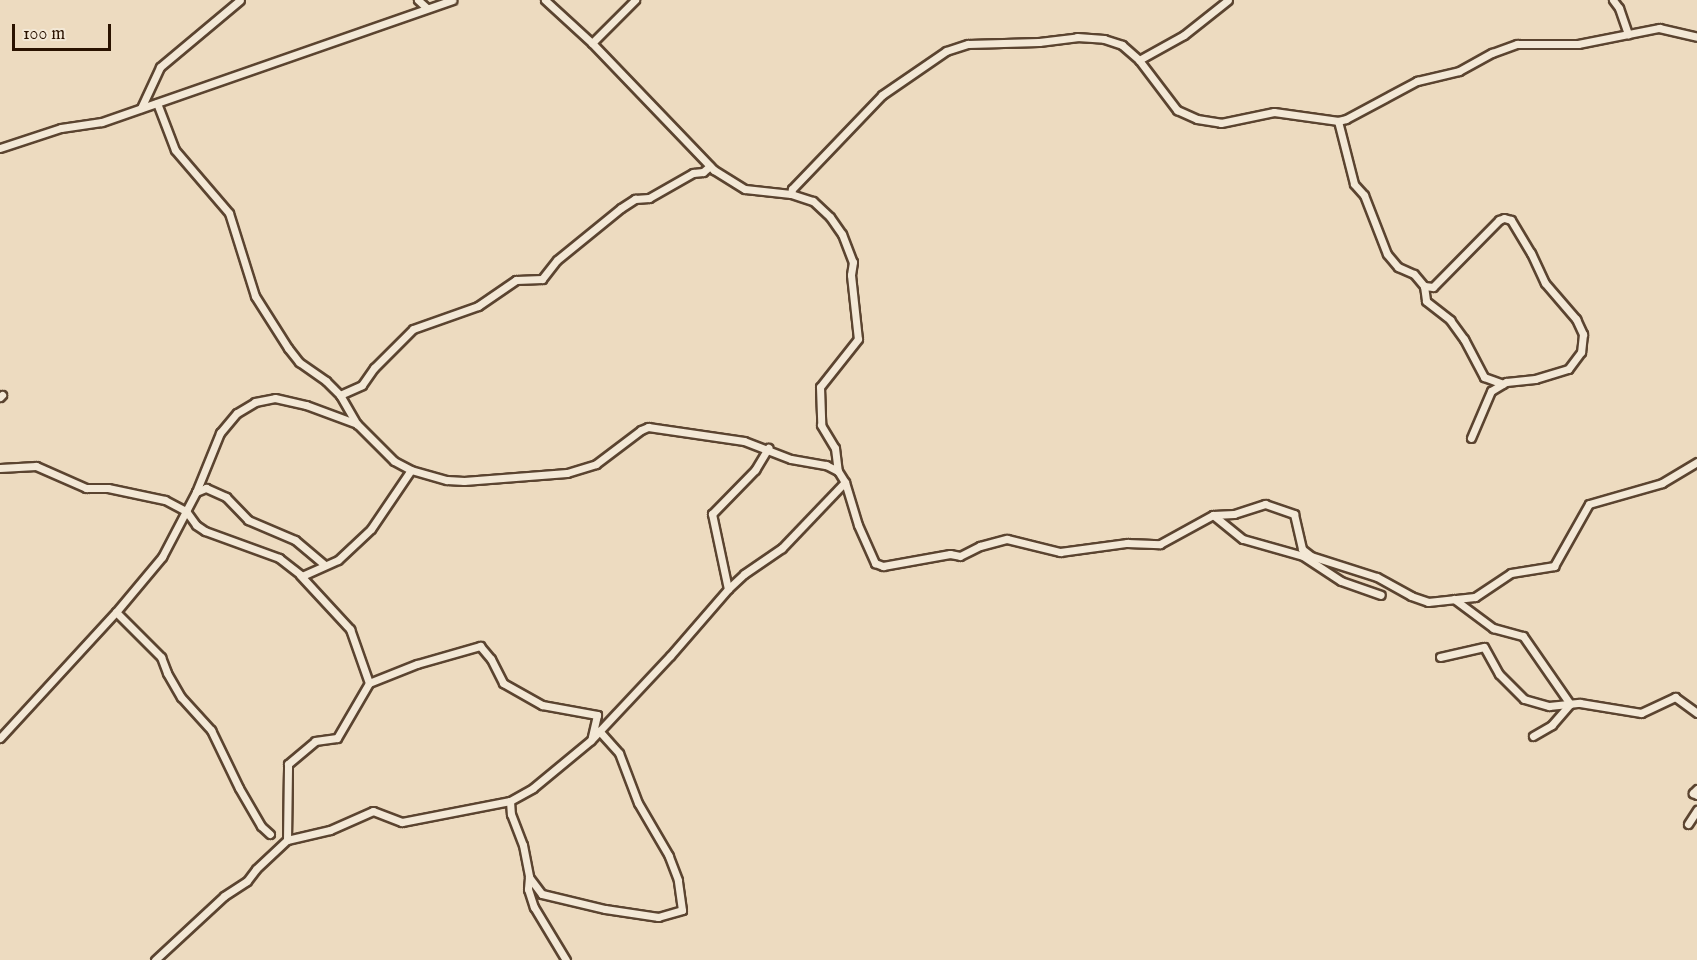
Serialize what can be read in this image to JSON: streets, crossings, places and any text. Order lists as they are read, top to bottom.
{
  "scale_bar": "100 m"
}
